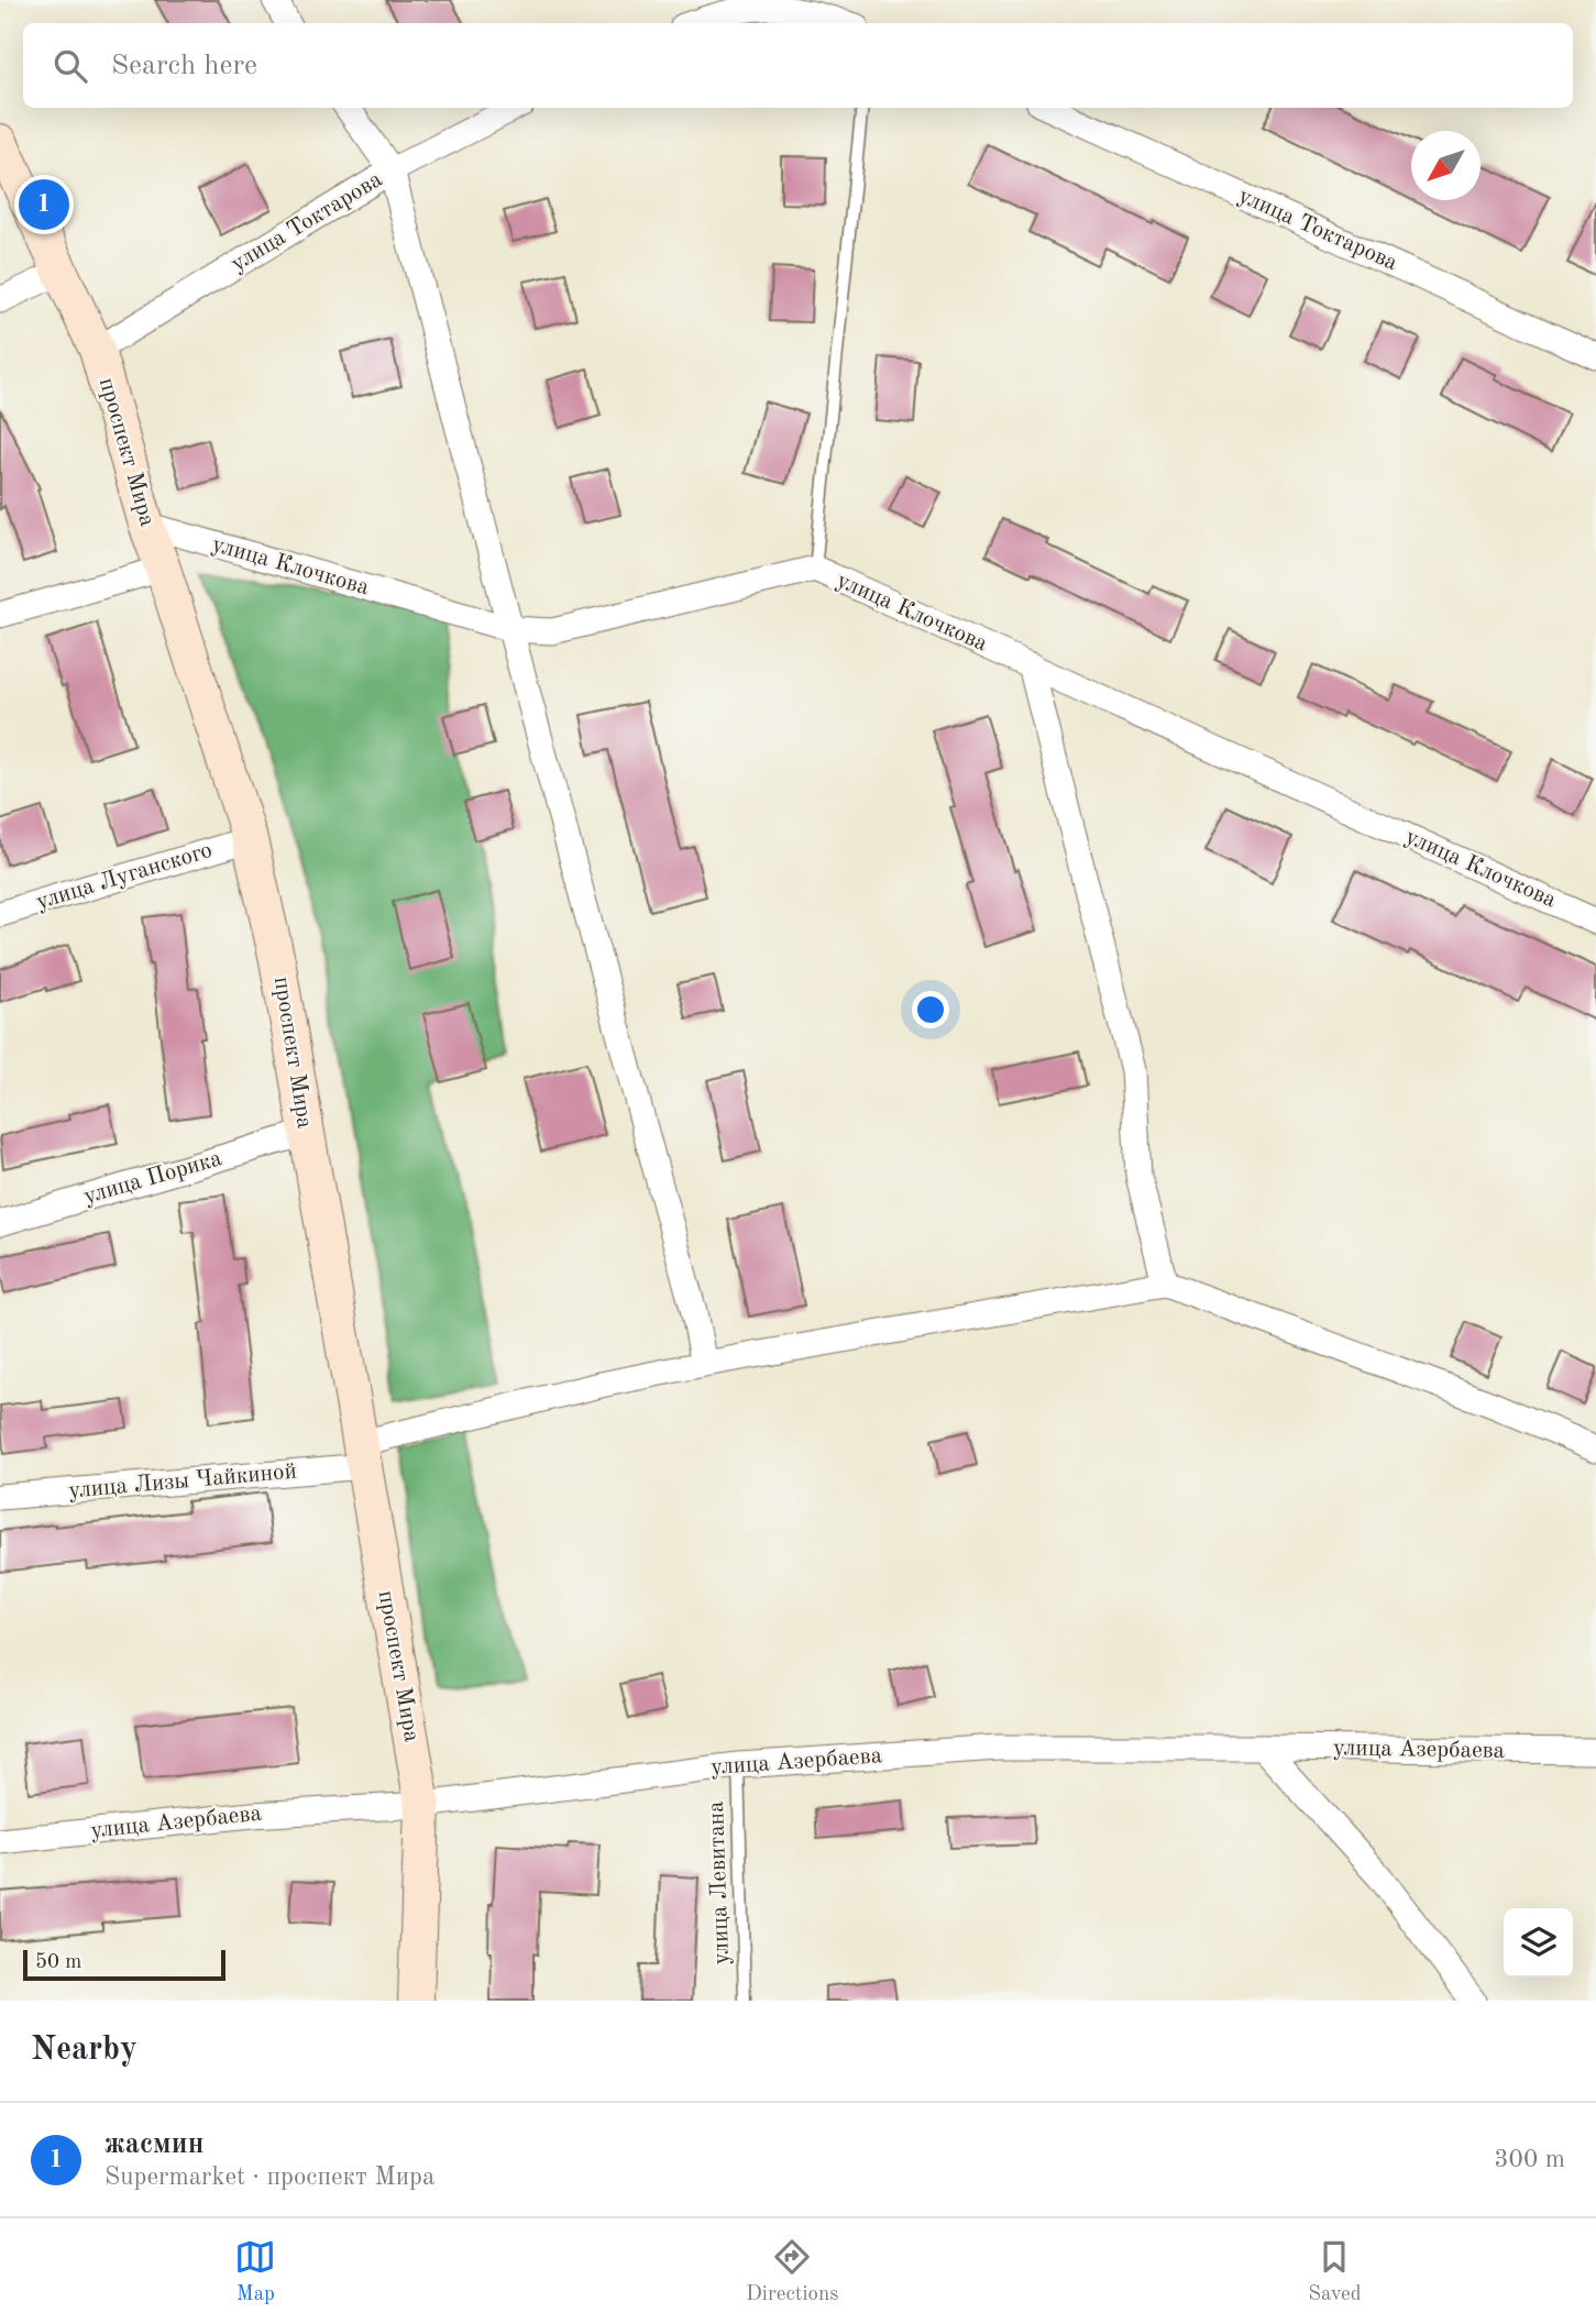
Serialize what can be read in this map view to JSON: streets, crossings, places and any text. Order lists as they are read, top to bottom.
{
  "streets": {
    "main road": ["проспект Мира"],
    "street": [
      "улица Токтарова",
      "улица Клочкова",
      "улица Луганского",
      "улица Порика",
      "улица Лизы Чайкиной",
      "улица Азербаева"
    ],
    "lane": ["улица Левитана"]
  },
  "crossings": [
    ["улица Токтарова", "проспект Мира"],
    ["проспект Мира", "улица Клочкова"],
    ["проспект Мира", "улица Луганского"],
    ["проспект Мира", "улица Порика"],
    ["проспект Мира", "улица Лизы Чайкиной"],
    ["проспект Мира", "улица Азербаева"],
    ["улица Азербаева", "улица Левитана"]
  ],
  "scale_bar": "50 m",
  "north": "bottom left",
  "page": {
    "search": "Search here",
    "pins": "1",
    "scale": "50 m",
    "heading": "Nearby",
    "list": [
      {
        "mark": "1",
        "name": "жасмин",
        "note": "Supermarket · проспект Мира",
        "value": "300 m"
      }
    ],
    "nav": ["Map", "Directions", "Saved"]
  }
}
